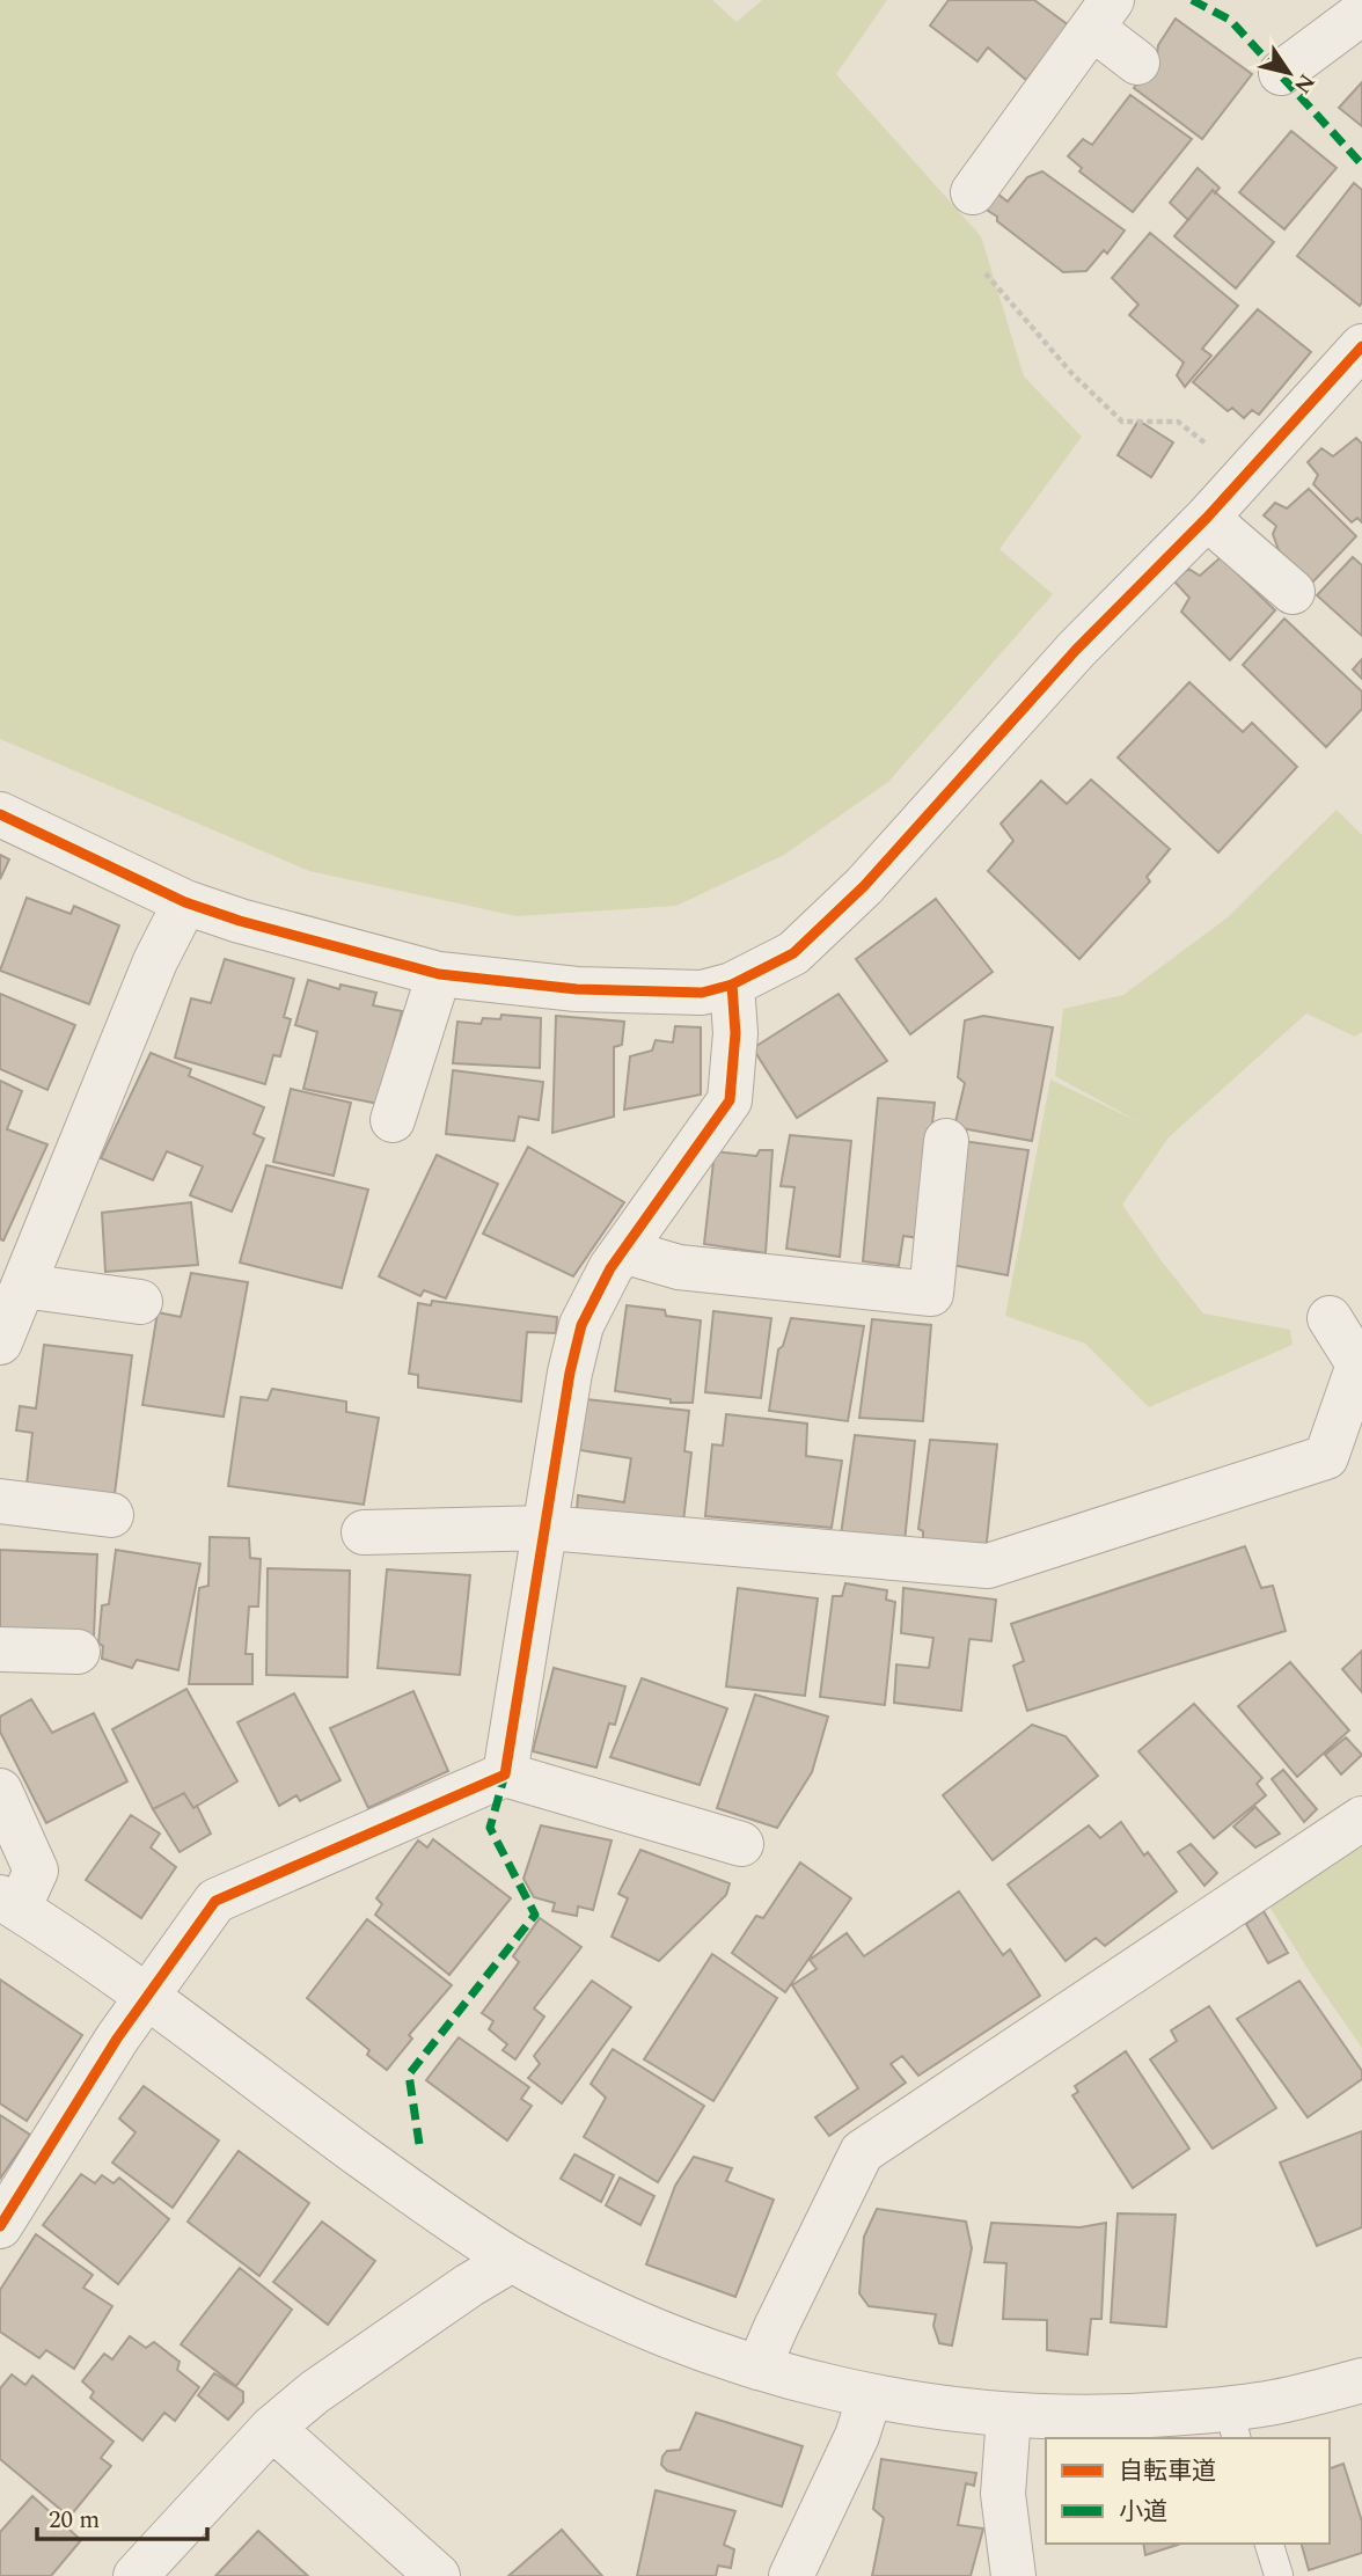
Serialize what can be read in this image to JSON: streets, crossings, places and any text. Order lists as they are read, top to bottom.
{
  "legend": ["自転車道", "小道"],
  "scale_bar": "20 m",
  "north": "bottom right"
}
